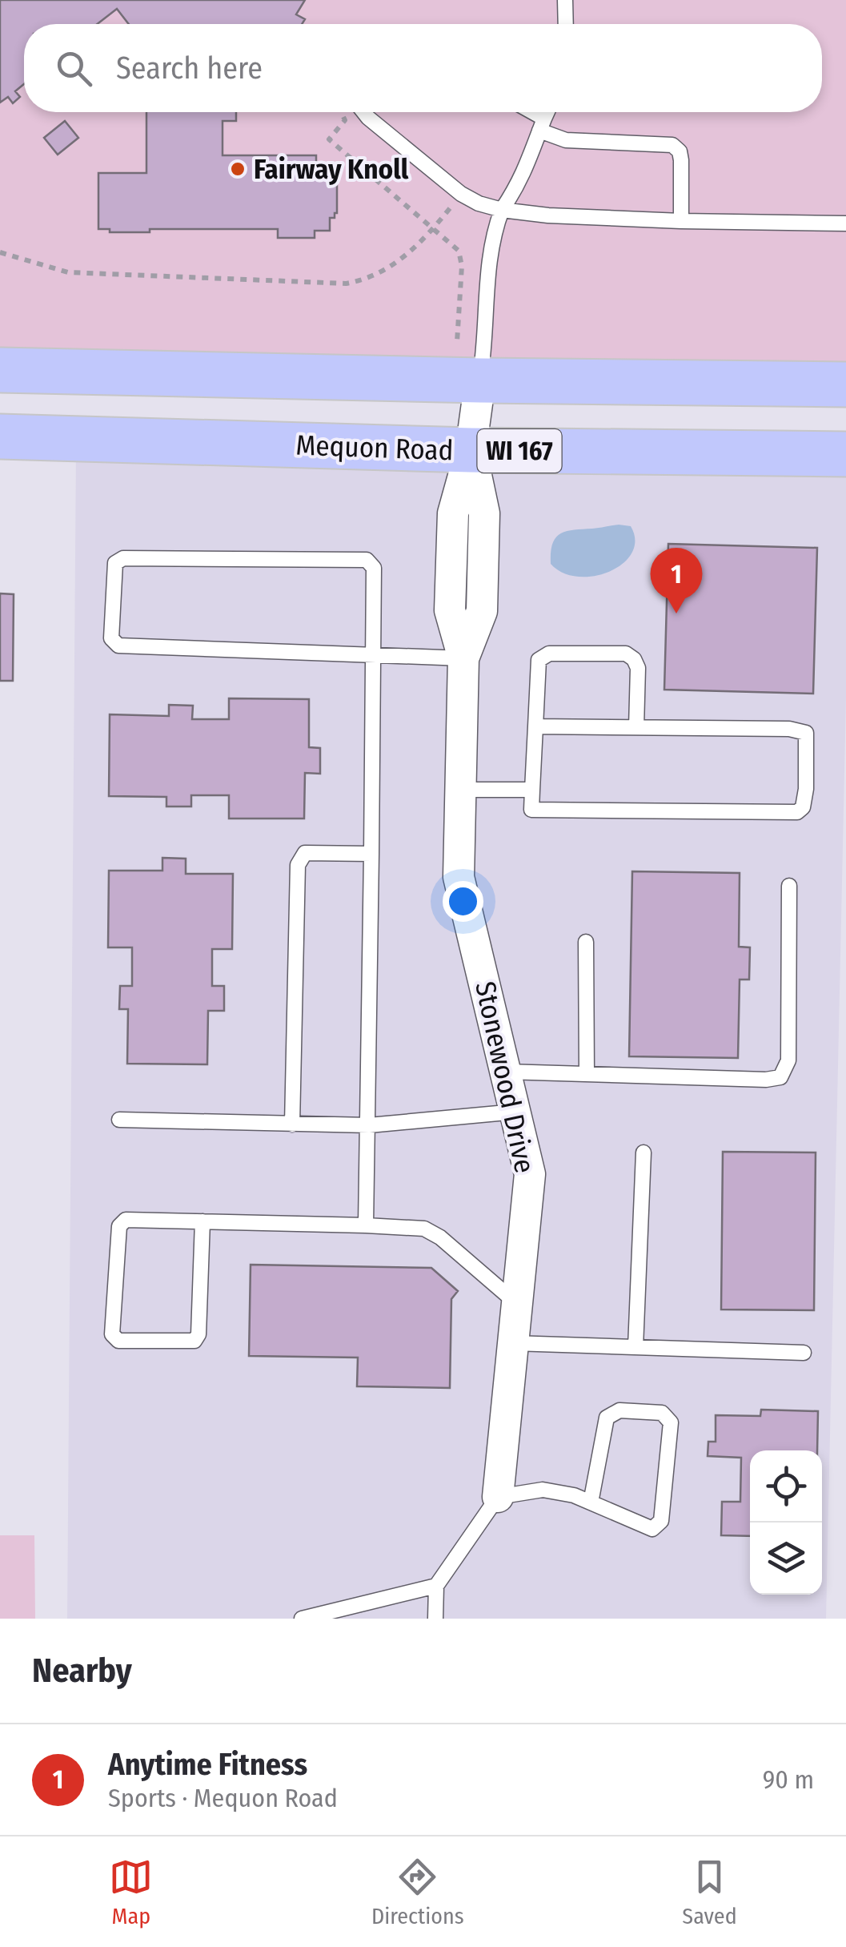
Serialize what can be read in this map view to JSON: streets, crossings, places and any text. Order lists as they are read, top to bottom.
{
  "streets": {
    "main road": ["Mequon Road", "WI 167"],
    "street": ["Stonewood Drive"]
  },
  "crossings": [
    ["Mequon Road", "Stonewood Drive"]
  ],
  "places": ["Fairway Knoll"],
  "page": {
    "search": "Search here",
    "pins": "1",
    "heading": "Nearby",
    "list": [
      {
        "mark": "1",
        "name": "Anytime Fitness",
        "note": "Sports · Mequon Road",
        "value": "90 m"
      }
    ],
    "nav": ["Map", "Directions", "Saved"]
  }
}
